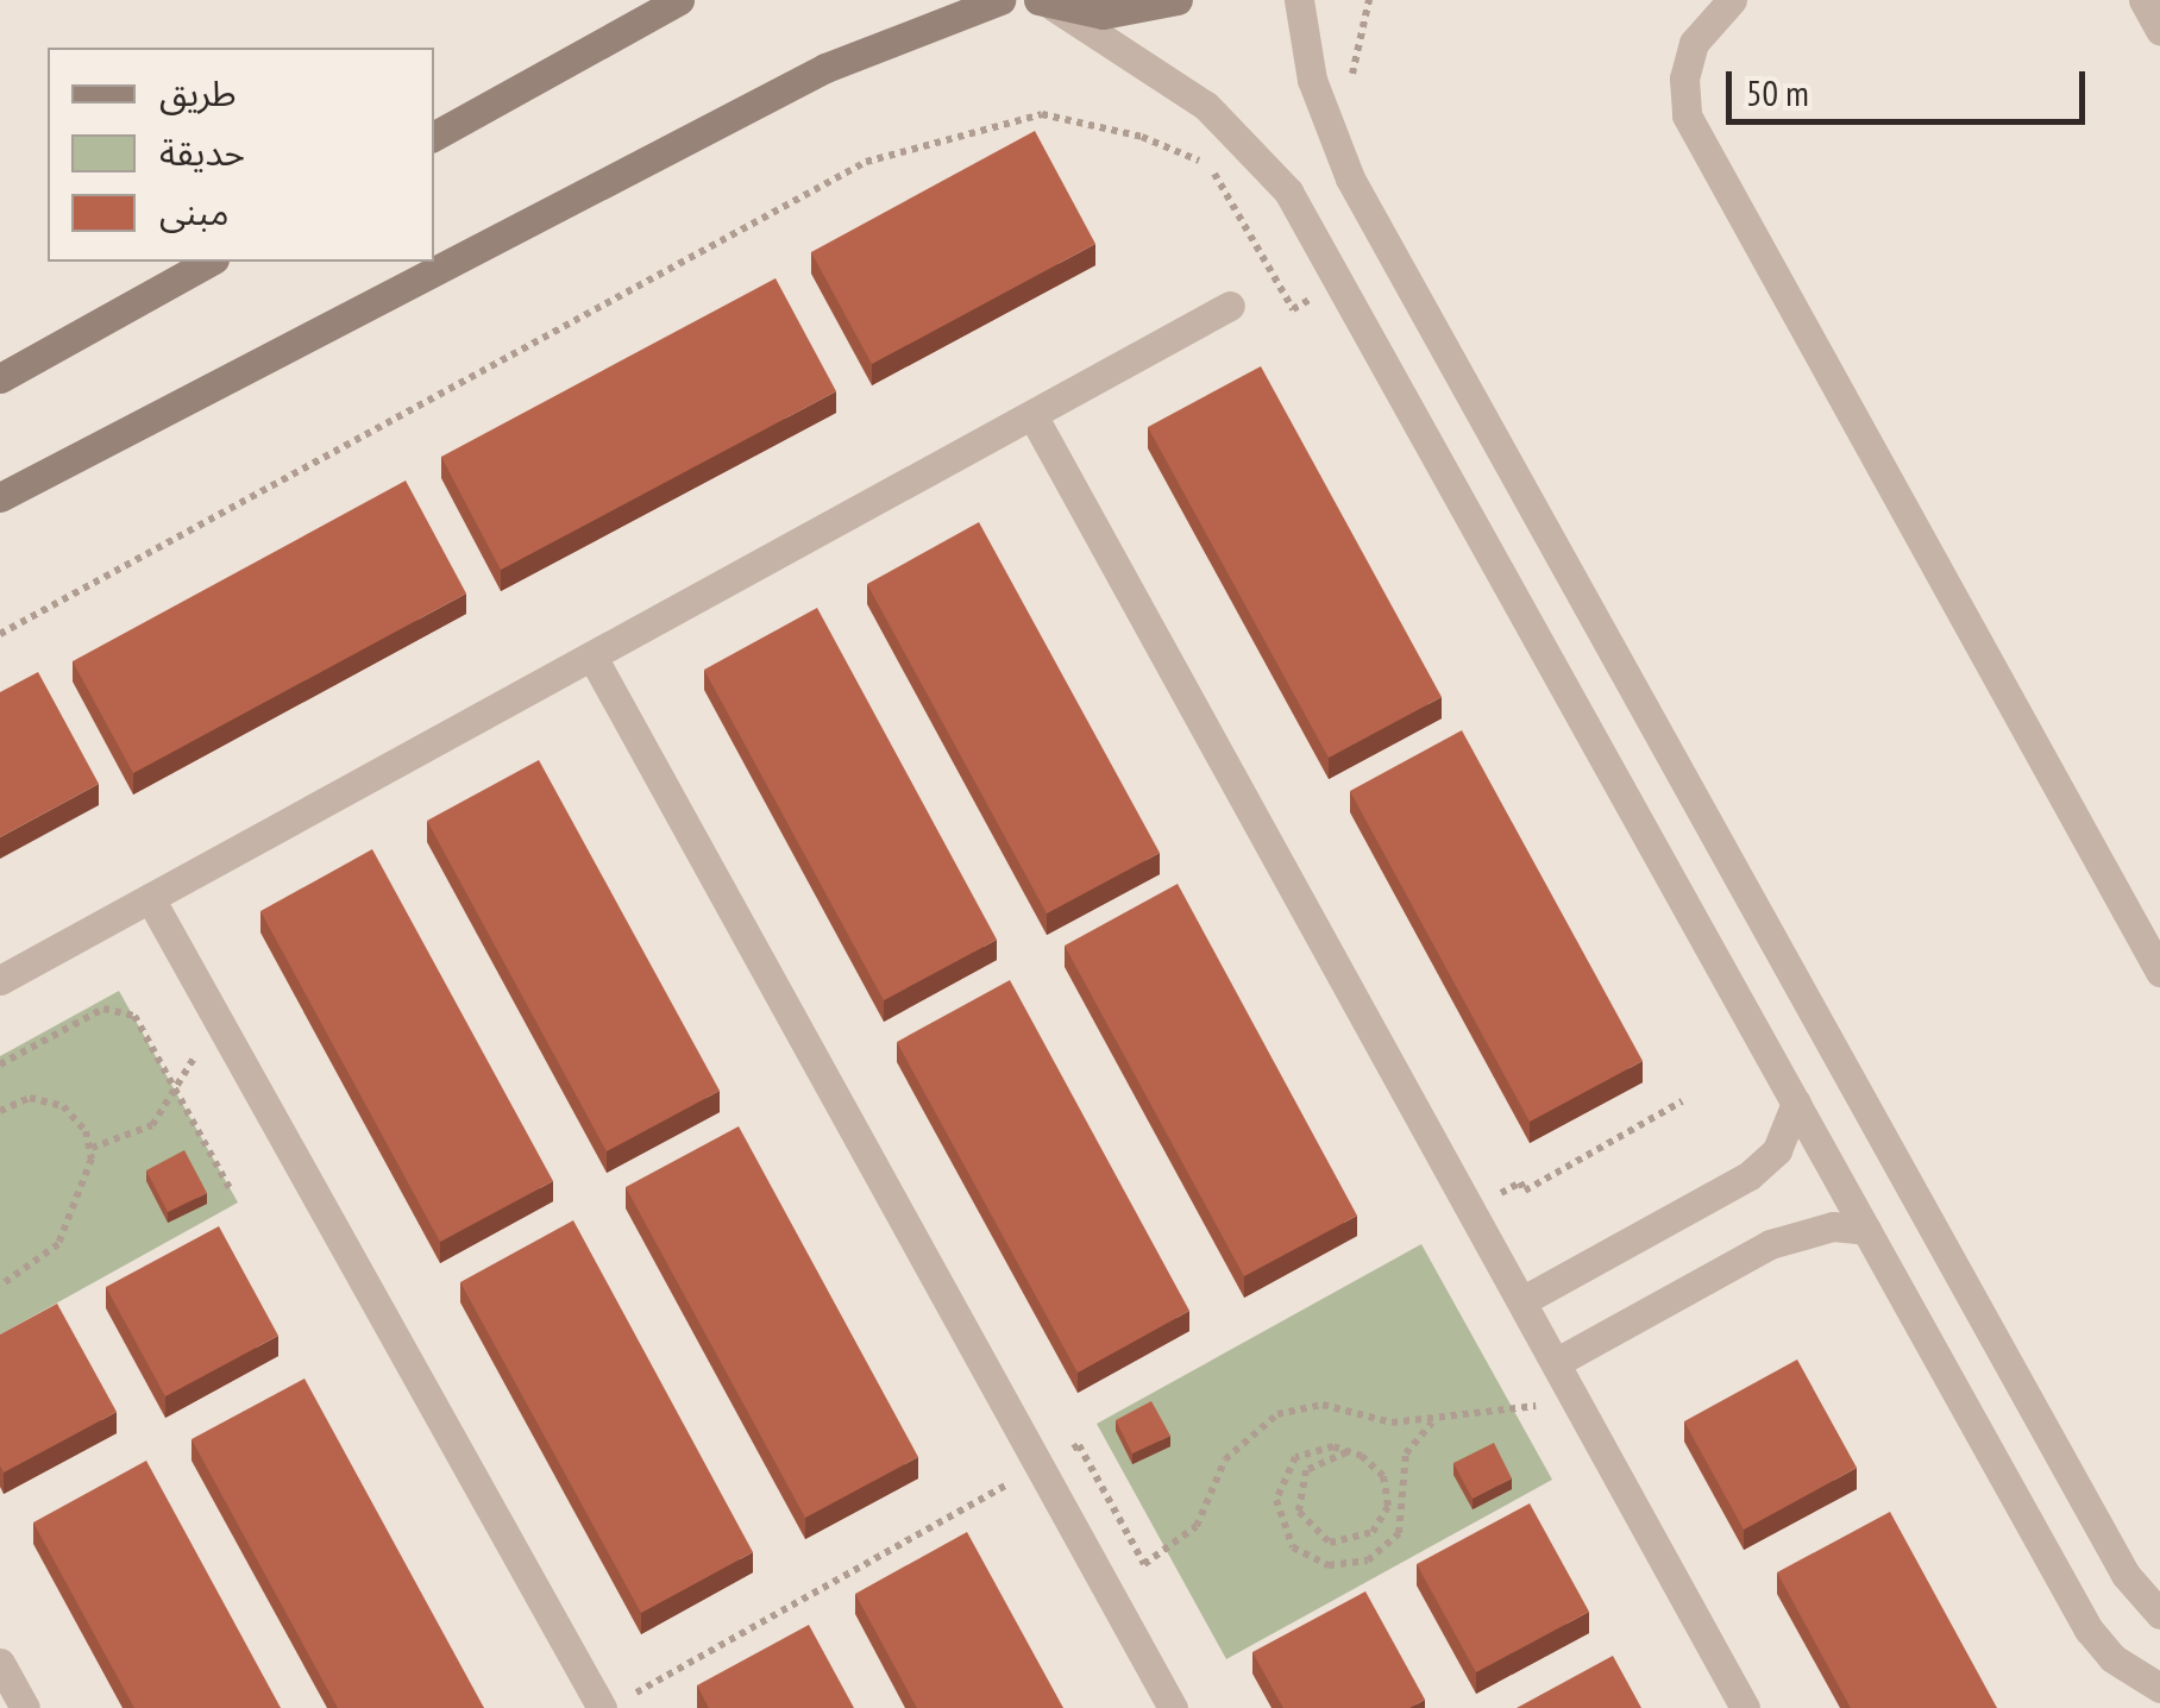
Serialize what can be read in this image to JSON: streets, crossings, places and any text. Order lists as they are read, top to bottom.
{
  "legend": ["طريق", "حديقة", "مبنى"],
  "scale_bar": "50 m"
}
